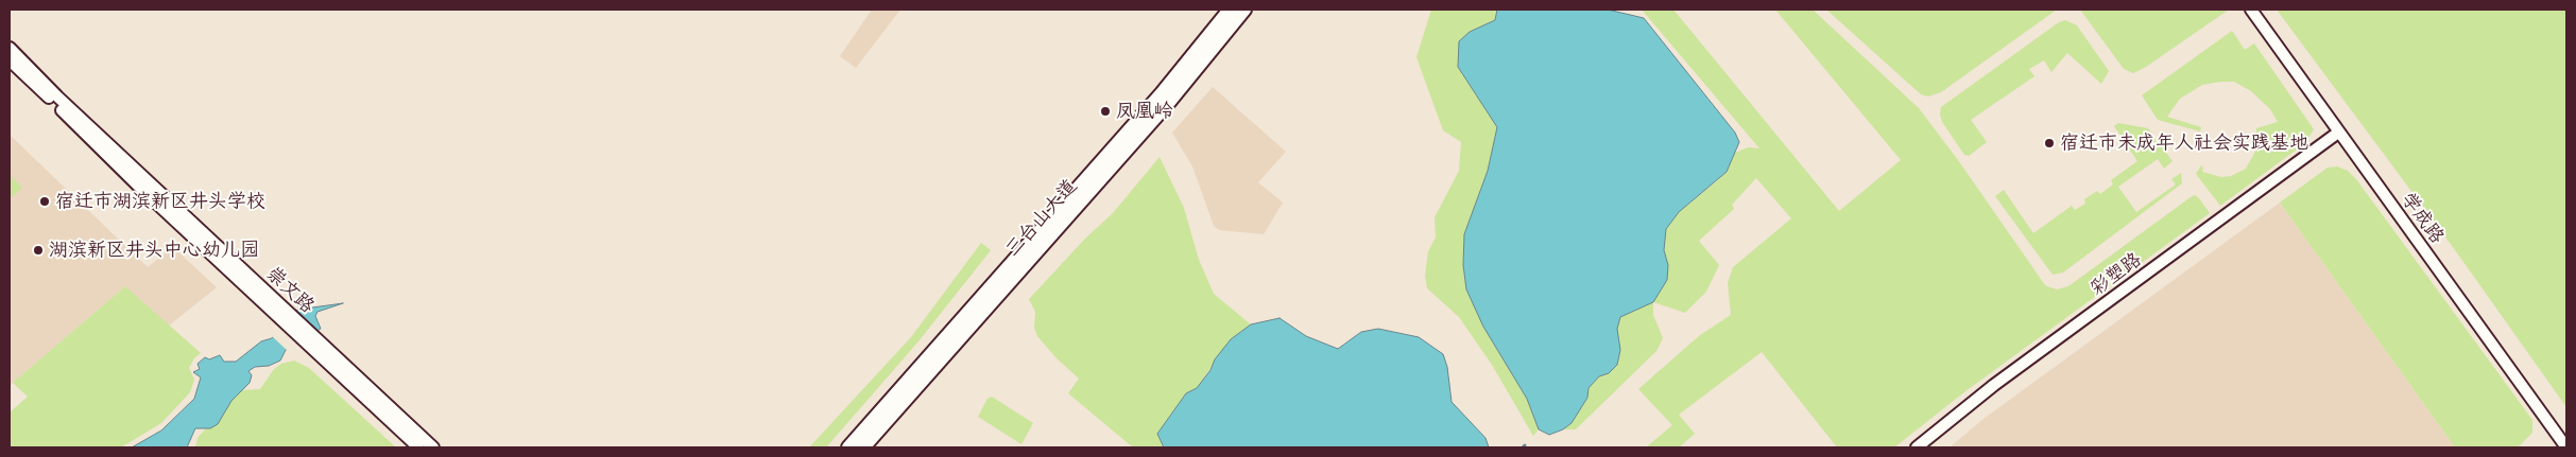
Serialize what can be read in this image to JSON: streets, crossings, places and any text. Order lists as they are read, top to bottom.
{
  "streets": {
    "main road": ["三台山大道"],
    "street": ["学成路", "彩塑路", "崇文路"]
  },
  "crossings": [
    ["学成路", "彩塑路"]
  ],
  "places": [
    "凤凰岭",
    "宿迁市未成年人社会实践基地",
    "宿迁市湖滨新区井头学校",
    "湖滨新区井头中心幼儿园"
  ]
}
